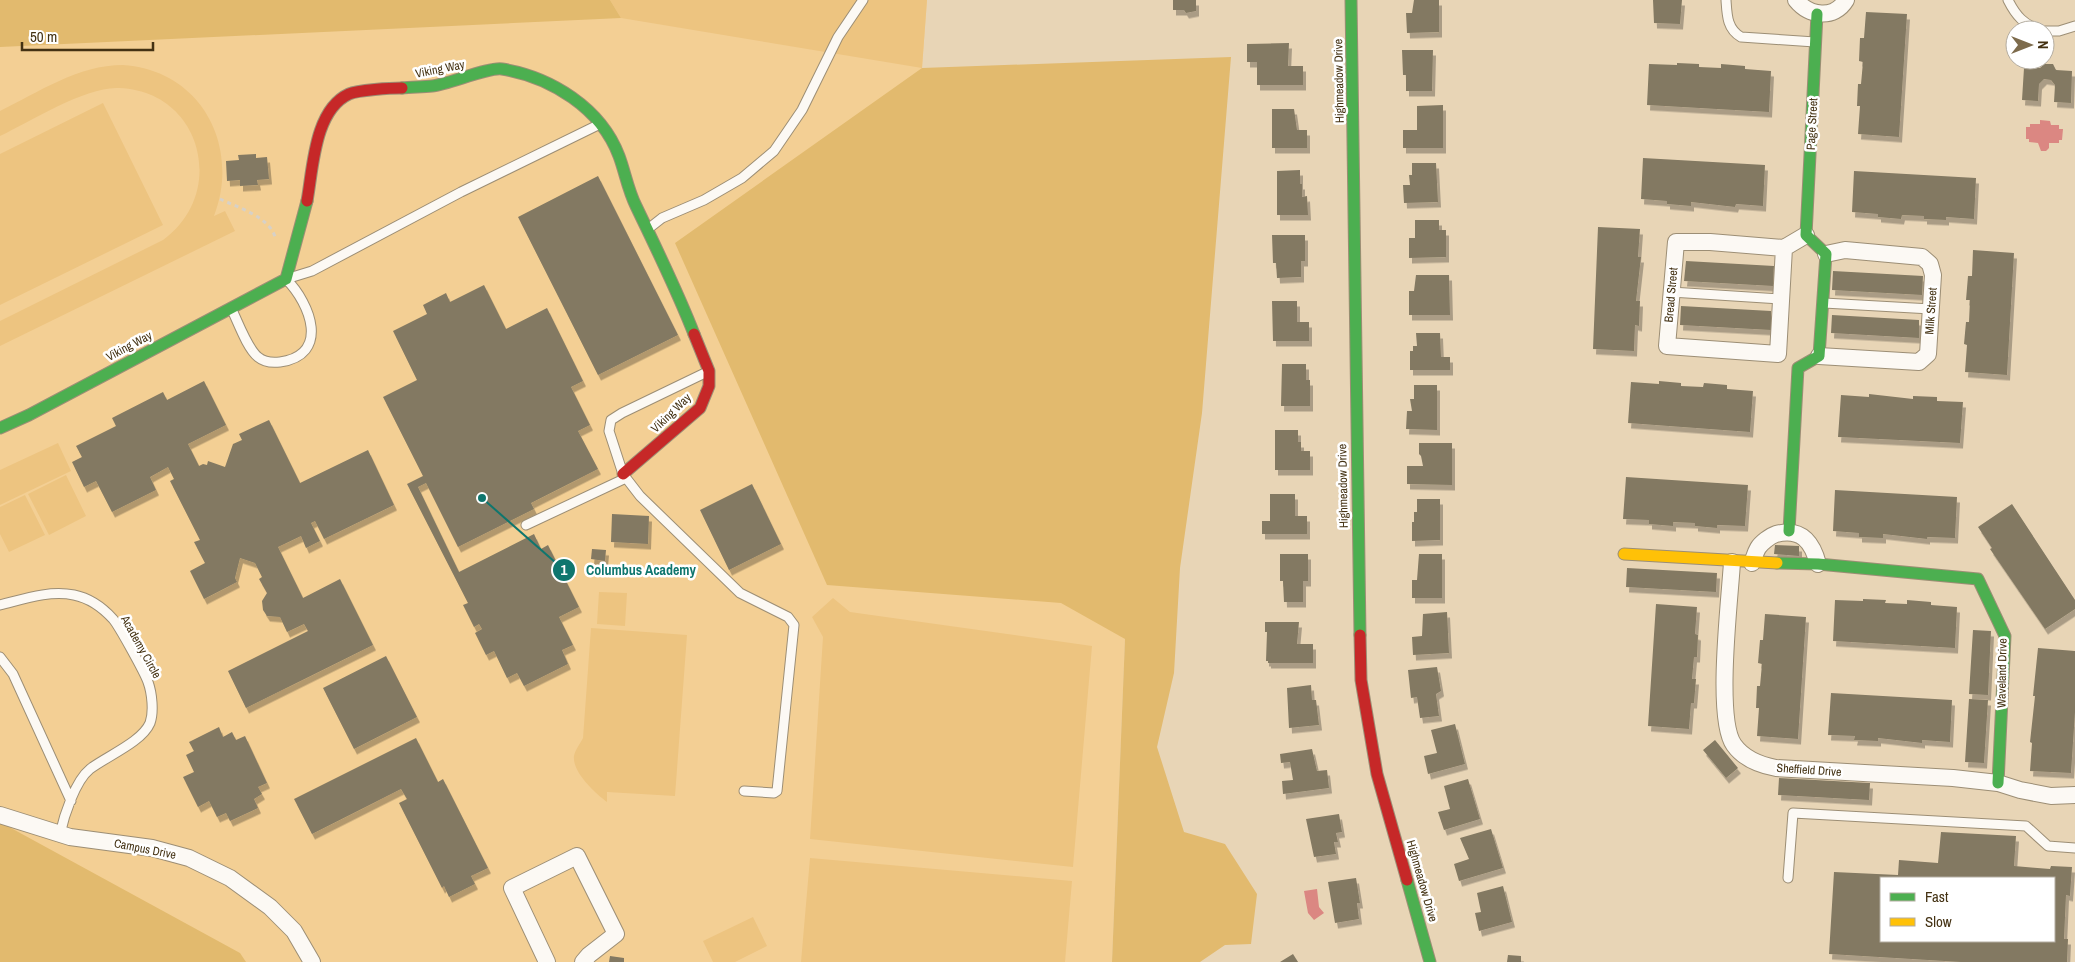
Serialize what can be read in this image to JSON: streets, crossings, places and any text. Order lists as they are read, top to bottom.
{
  "streets": {
    "street": [
      "Viking Way",
      "Highmeadow Drive",
      "Page Street",
      "Bread Street",
      "Milk Street",
      "Waveland Drive",
      "Sheffield Drive",
      "Campus Drive"
    ],
    "lane": ["Academy Circle"]
  },
  "crossings": [
    ["Academy Circle", "Campus Drive"],
    ["Waveland Drive", "Sheffield Drive"]
  ],
  "places": ["Columbus Academy"],
  "legend": ["Fast", "Slow"],
  "scale_bar": "50 m",
  "north": "right"
}
